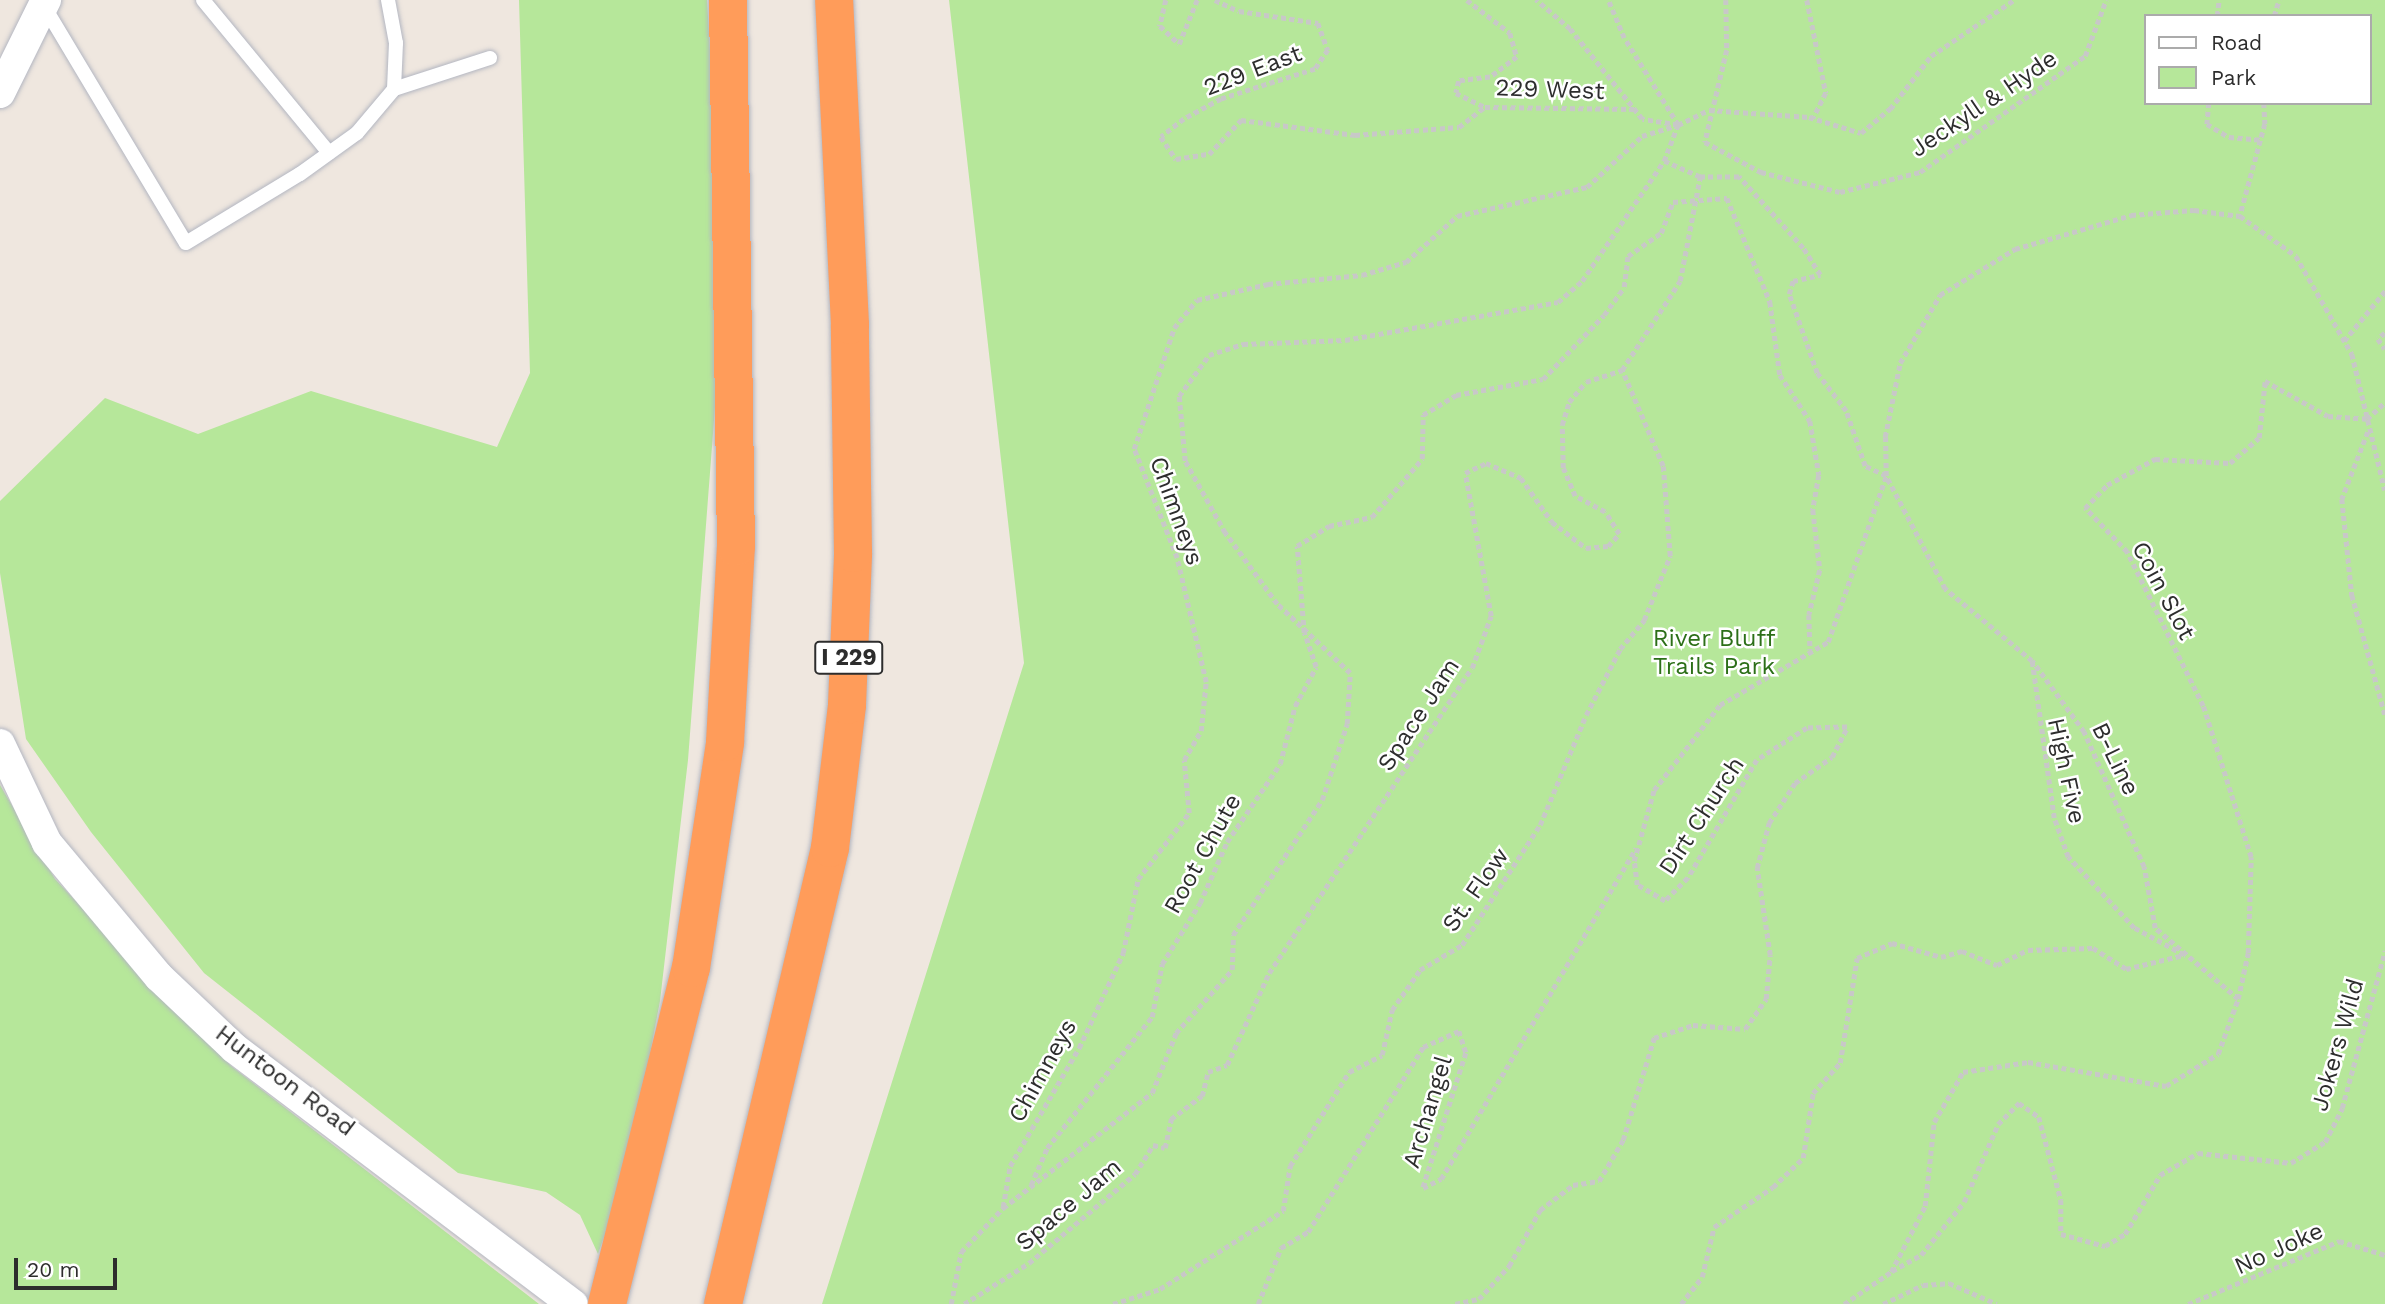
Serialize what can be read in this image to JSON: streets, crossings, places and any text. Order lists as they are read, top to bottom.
{
  "streets": {
    "highway": ["I 229"],
    "street": ["Huntoon Road"],
    "path": [
      "229 East",
      "229 West",
      "Jeckyll & Hyde",
      "Chimneys",
      "Coin Slot",
      "Space Jam",
      "B-Line",
      "High Five",
      "Dirt Church",
      "Root Chute",
      "St. Flow",
      "Jokers Wild",
      "Archangel",
      "No Joke"
    ]
  },
  "crossings": [
    ["229 East", "229 West"],
    ["Jeckyll & Hyde", "Chimneys"],
    ["Coin Slot", "B-Line"],
    ["Space Jam", "St. Flow"],
    ["B-Line", "High Five"],
    ["B-Line", "Dirt Church"],
    ["Dirt Church", "Root Chute"],
    ["Dirt Church", "Archangel"]
  ],
  "parks": ["River Bluff Trails Park"],
  "legend": ["Road", "Park"],
  "scale_bar": "20 m"
}
